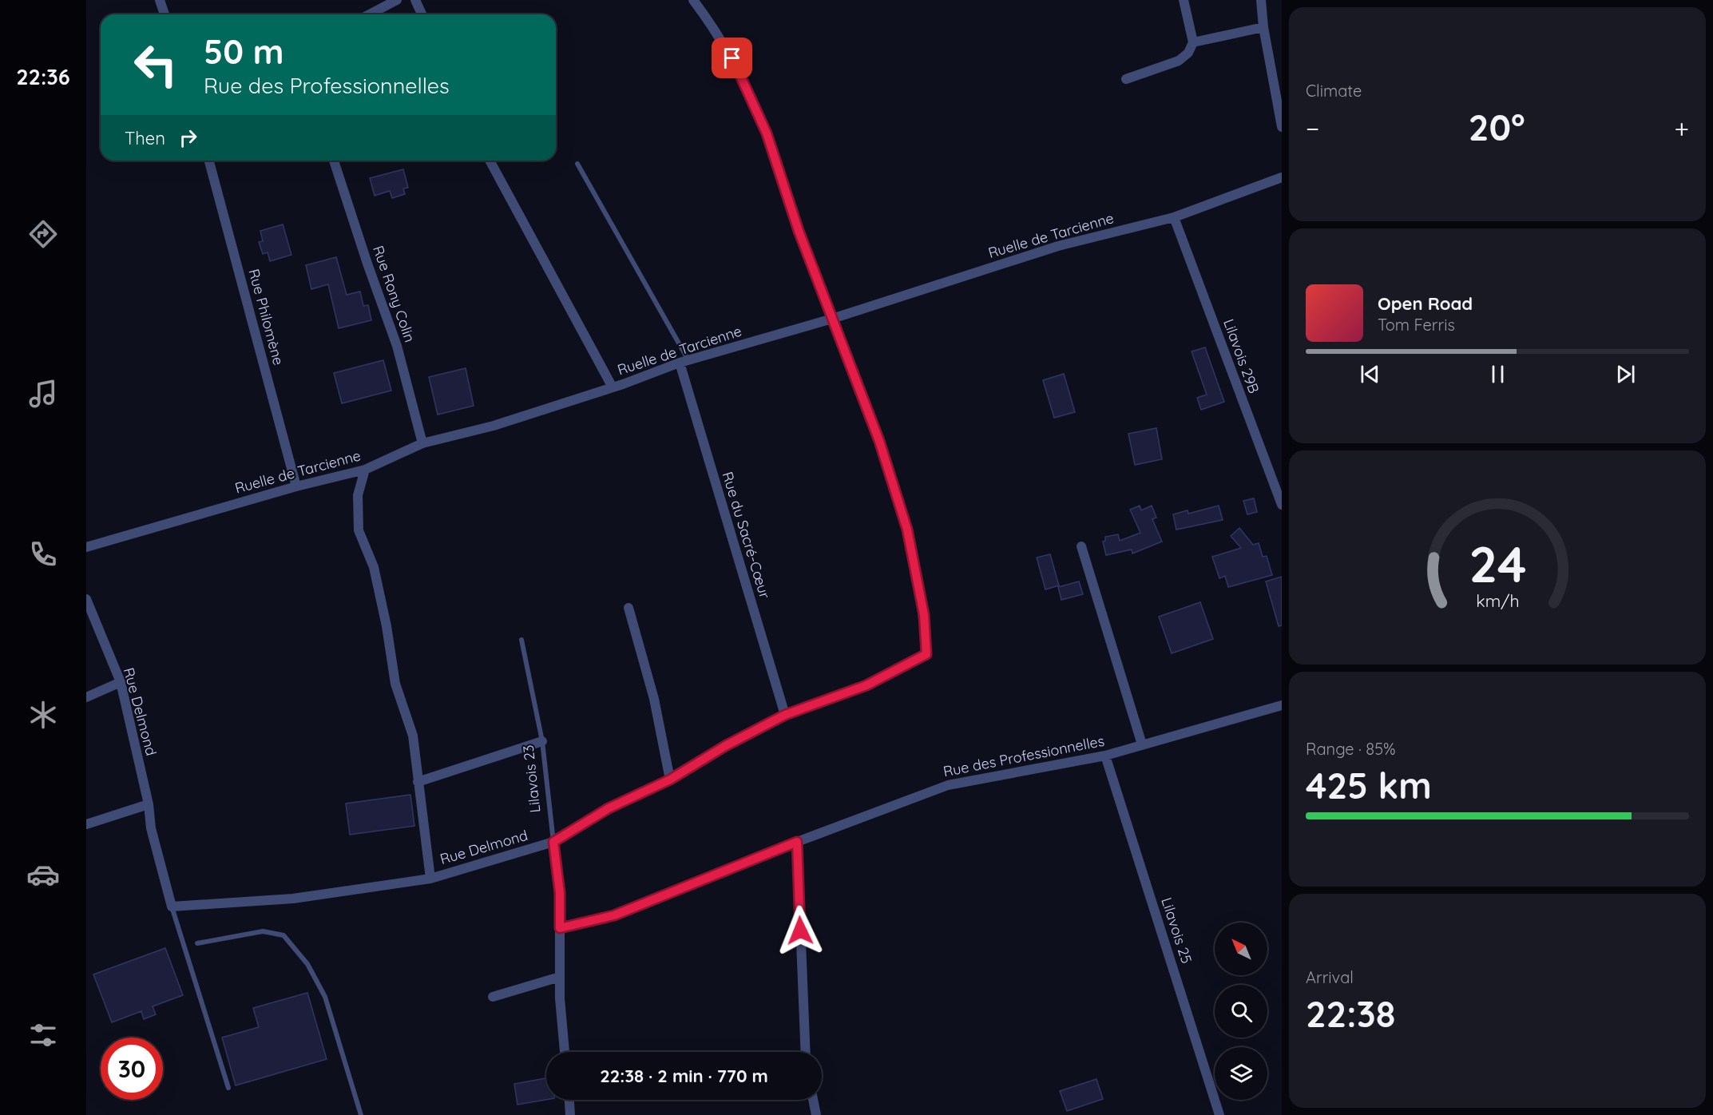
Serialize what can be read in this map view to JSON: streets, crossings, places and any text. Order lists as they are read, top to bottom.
{
  "streets": {
    "street": [
      "Ruelle de Tarcienne",
      "Rue Rony Colin",
      "Rue Philomène",
      "Lilavois 29B",
      "Rue du Sacré-Cœur",
      "Rue Delmond",
      "Rue des Professionnelles",
      "Lilavois 23",
      "Lilavois 25"
    ]
  },
  "crossings": [
    ["Ruelle de Tarcienne", "Rue Rony Colin"],
    ["Ruelle de Tarcienne", "Rue Philomène"],
    ["Ruelle de Tarcienne", "Lilavois 29B"],
    ["Ruelle de Tarcienne", "Rue du Sacré-Cœur"],
    ["Ruelle de Tarcienne", "Rue Delmond"],
    ["Rue du Sacré-Cœur", "Rue Delmond"],
    ["Rue Delmond", "Lilavois 23"],
    ["Rue des Professionnelles", "Lilavois 23"],
    ["Rue des Professionnelles", "Lilavois 25"]
  ],
  "north": "top left",
  "page": {
    "tabs": "22:36",
    "tile": [
      "Climate",
      ["Range · 85%", "425 km"],
      ["Arrival", "22:38"]
    ],
    "turn": ["50 m", "Rue des Professionnelles"],
    "heat": ["−", "20°", "+"],
    "then": "Then",
    "song": ["Open Road", "Tom Ferris"],
    "limit": "30",
    "trip": "22:38 · 2 min · 770 m",
    "gauge": ["24", "km/h"]
  }
}
